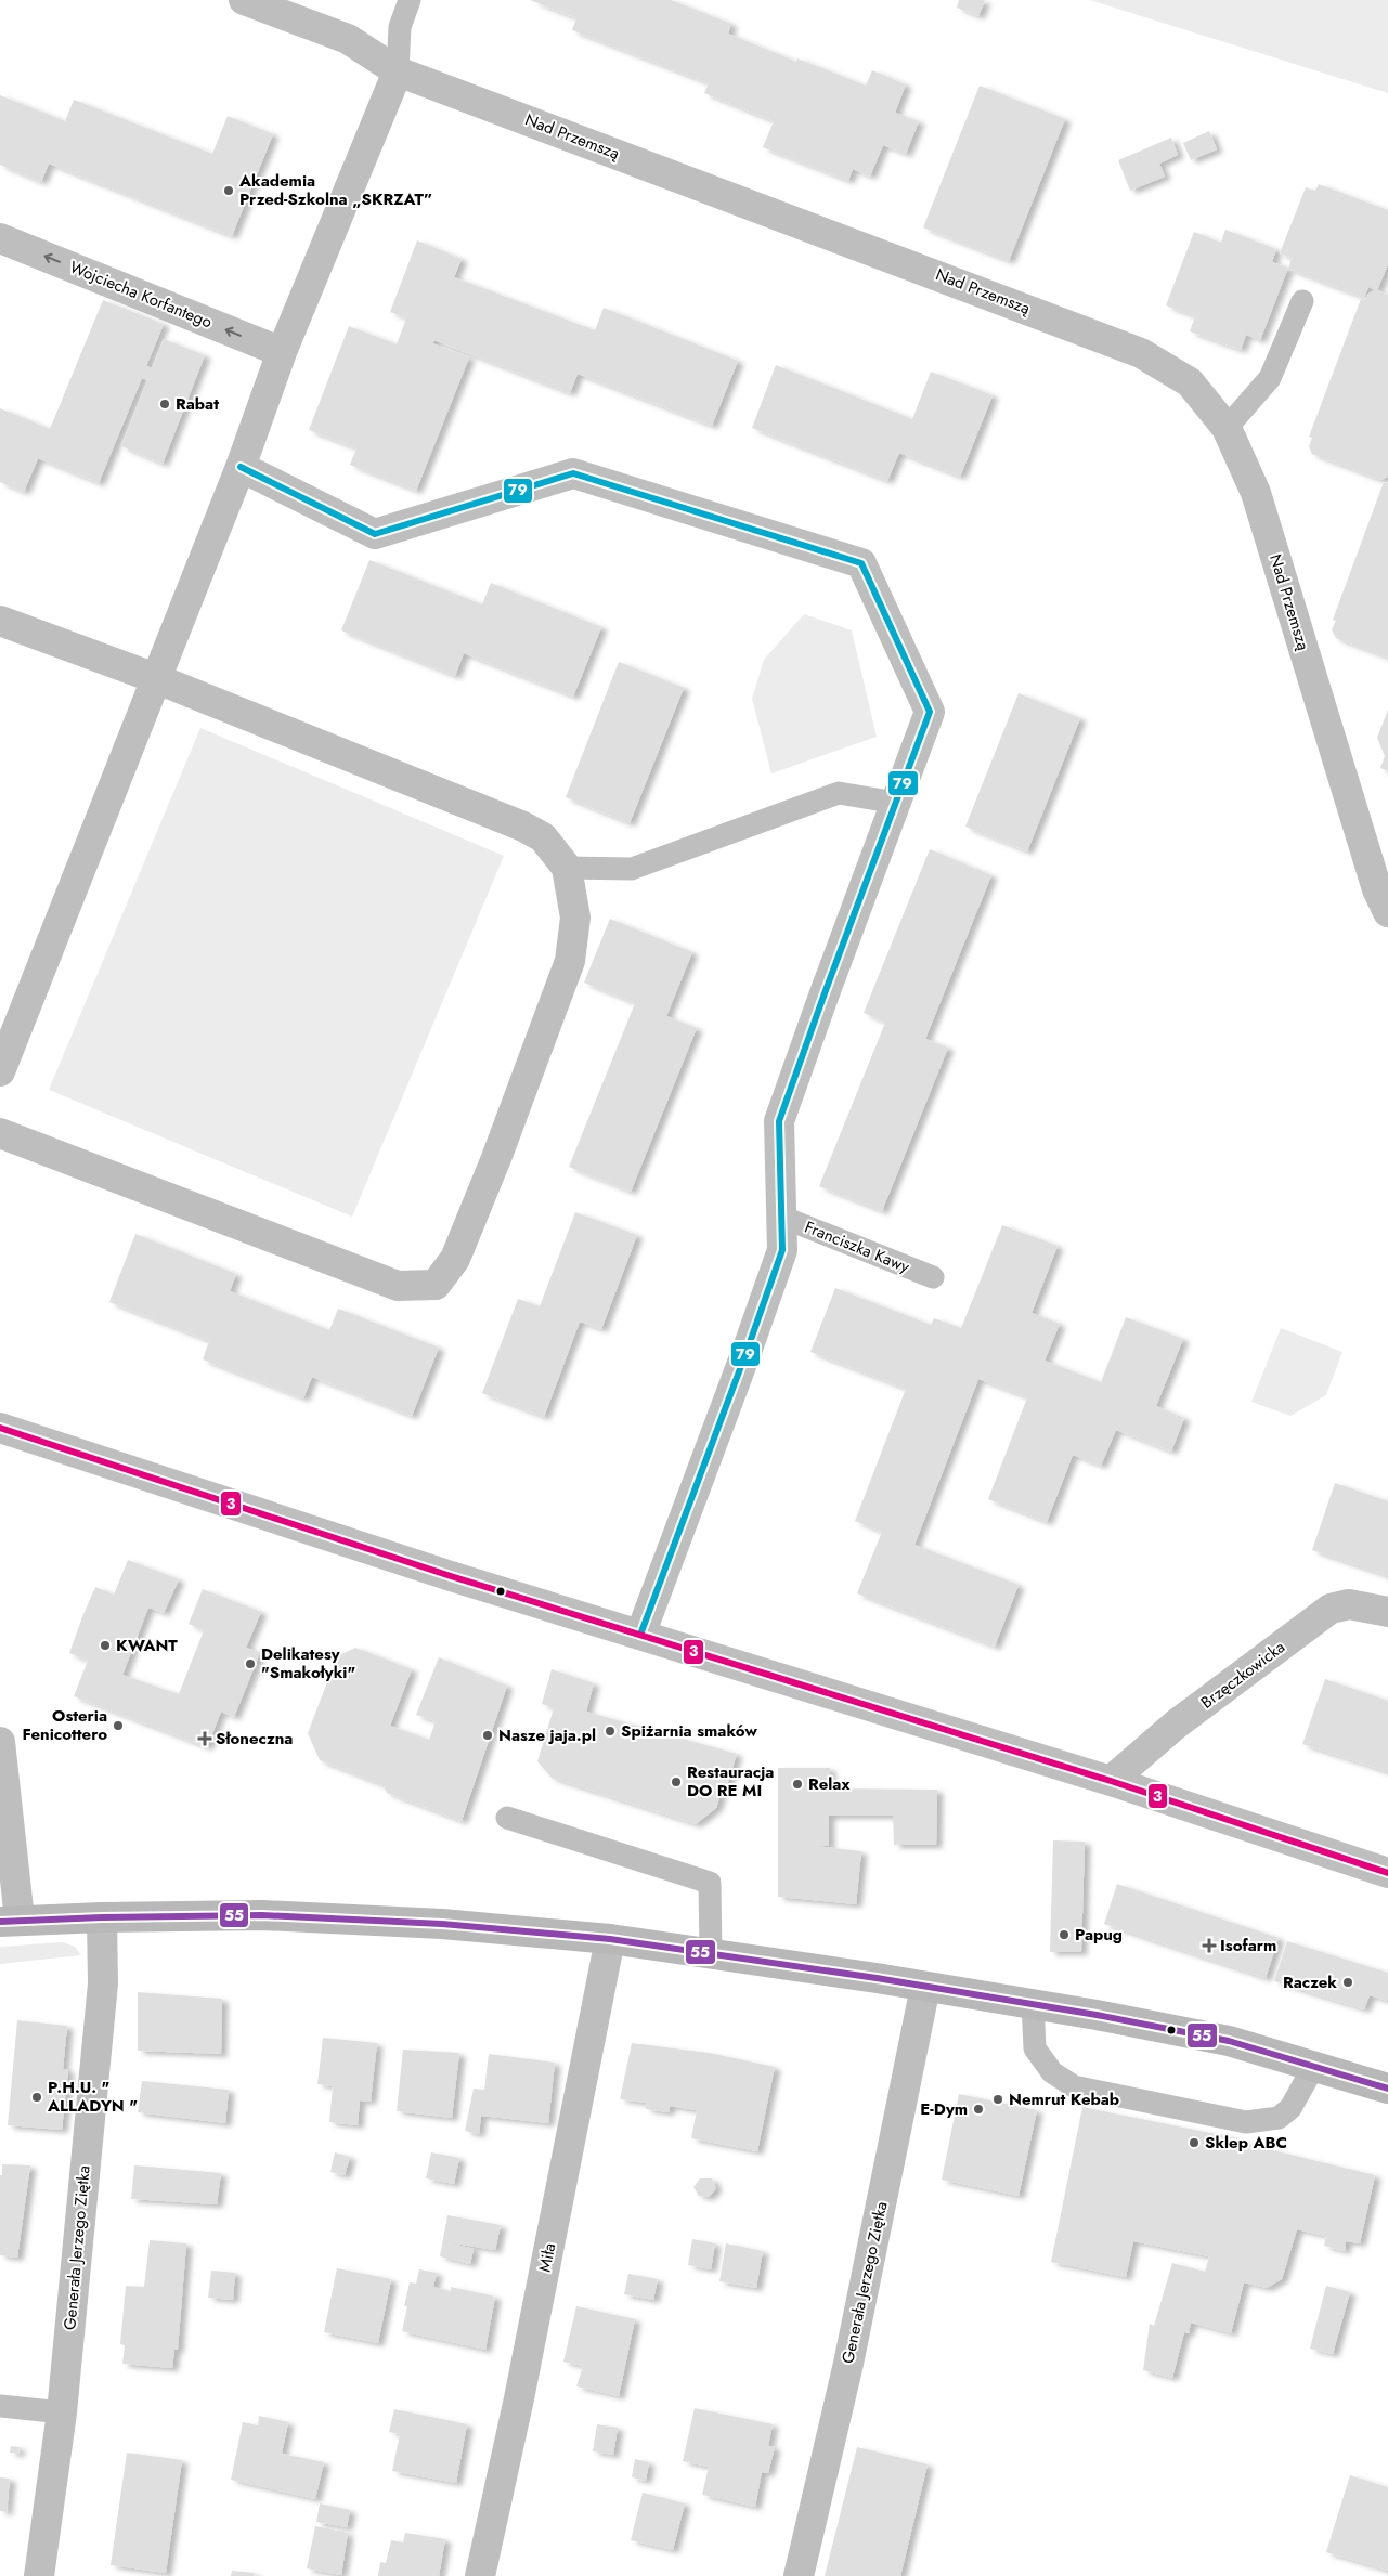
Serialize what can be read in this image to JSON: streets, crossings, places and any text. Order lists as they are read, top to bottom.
{
  "streets": {
    "street": [
      "Nad Przemszą",
      "Wojciecha Korfantego",
      "Franciszka Kawy",
      "Brzęczkowicka",
      "Generała Jerzego Ziętka",
      "Miła"
    ]
  },
  "one_way": ["Wojciecha Korfantego"],
  "places": {
    "other": [
      "Akademia Przed-Szkolna „SKRZAT”",
      "Rabat",
      "KWANT",
      "Delikatesy \"Smakołyki\"",
      "Osteria Fenicottero",
      "Spiżarnia smaków",
      "Nasze jaja.pl",
      "Restauracja DO RE MI",
      "Relax",
      "Papug",
      "Raczek",
      "P.H.U. \" ALLADYN \"",
      "Nemrut Kebab",
      "E-Dym",
      "Sklep ABC"
    ],
    "health": ["Słoneczna", "Isofarm"]
  },
  "lines": ["transit line 79", "transit line 3", "transit line 55"]
}
